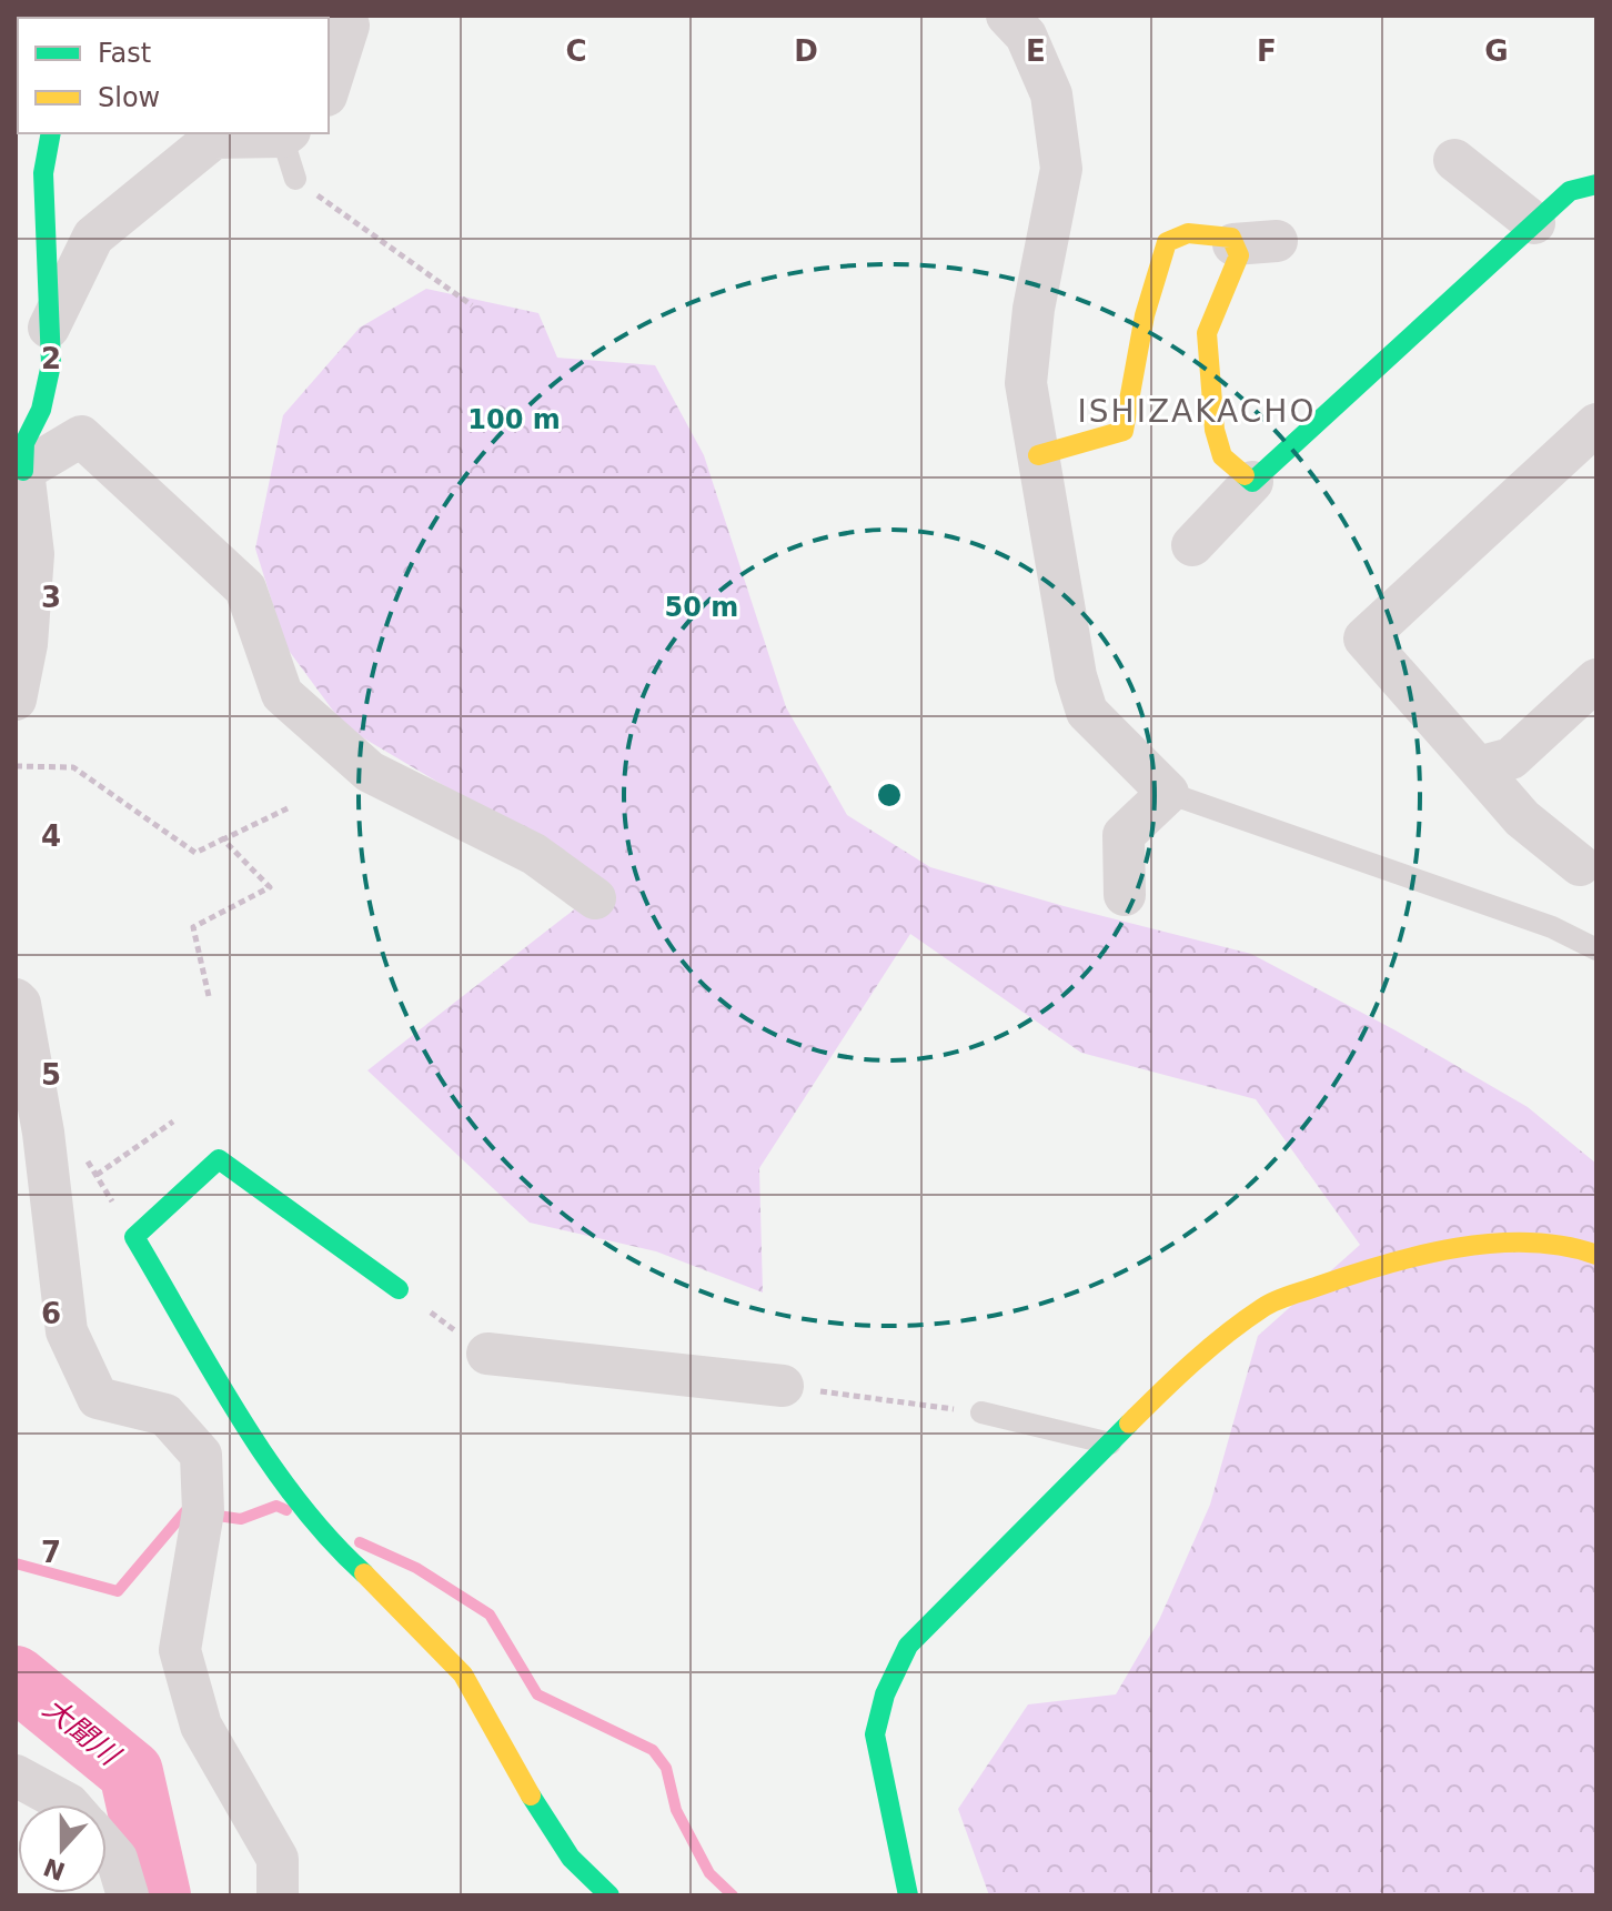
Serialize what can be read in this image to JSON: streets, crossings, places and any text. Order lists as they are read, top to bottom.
{
  "districts": ["ISHIZAKACHO"],
  "water": ["大聞川"],
  "legend": ["Fast", "Slow"],
  "north": "bottom",
  "grid": {
    "columns": [
      "C",
      "D",
      "E",
      "F",
      "G"
    ],
    "rows": [
      "2",
      "3",
      "4",
      "5",
      "6",
      "7"
    ]
  },
  "rings": ["100 m", "50 m"]
}
